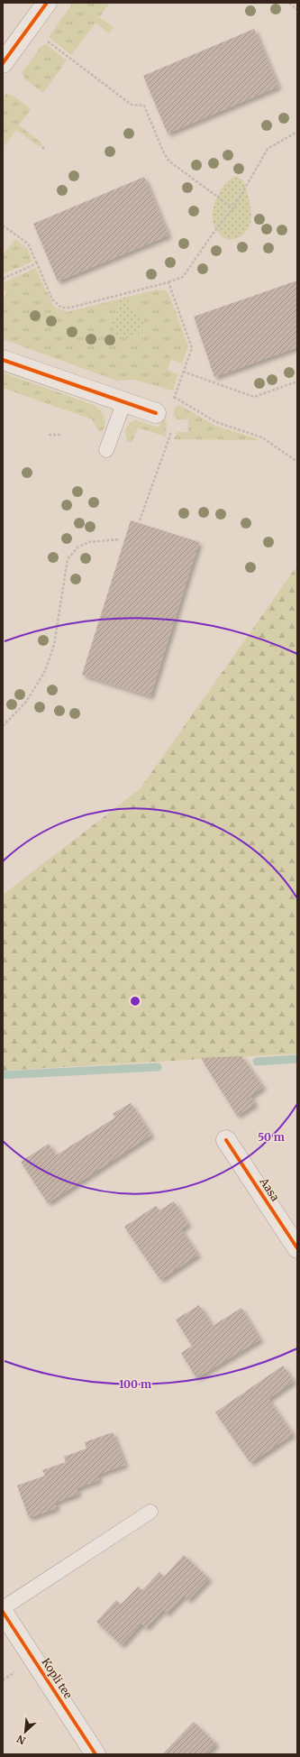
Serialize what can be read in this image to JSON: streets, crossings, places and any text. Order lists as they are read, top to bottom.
{
  "streets": {
    "street": ["Aasa", "Kopli tee"]
  },
  "north": "bottom left",
  "rings": ["50 m", "100 m"]
}
